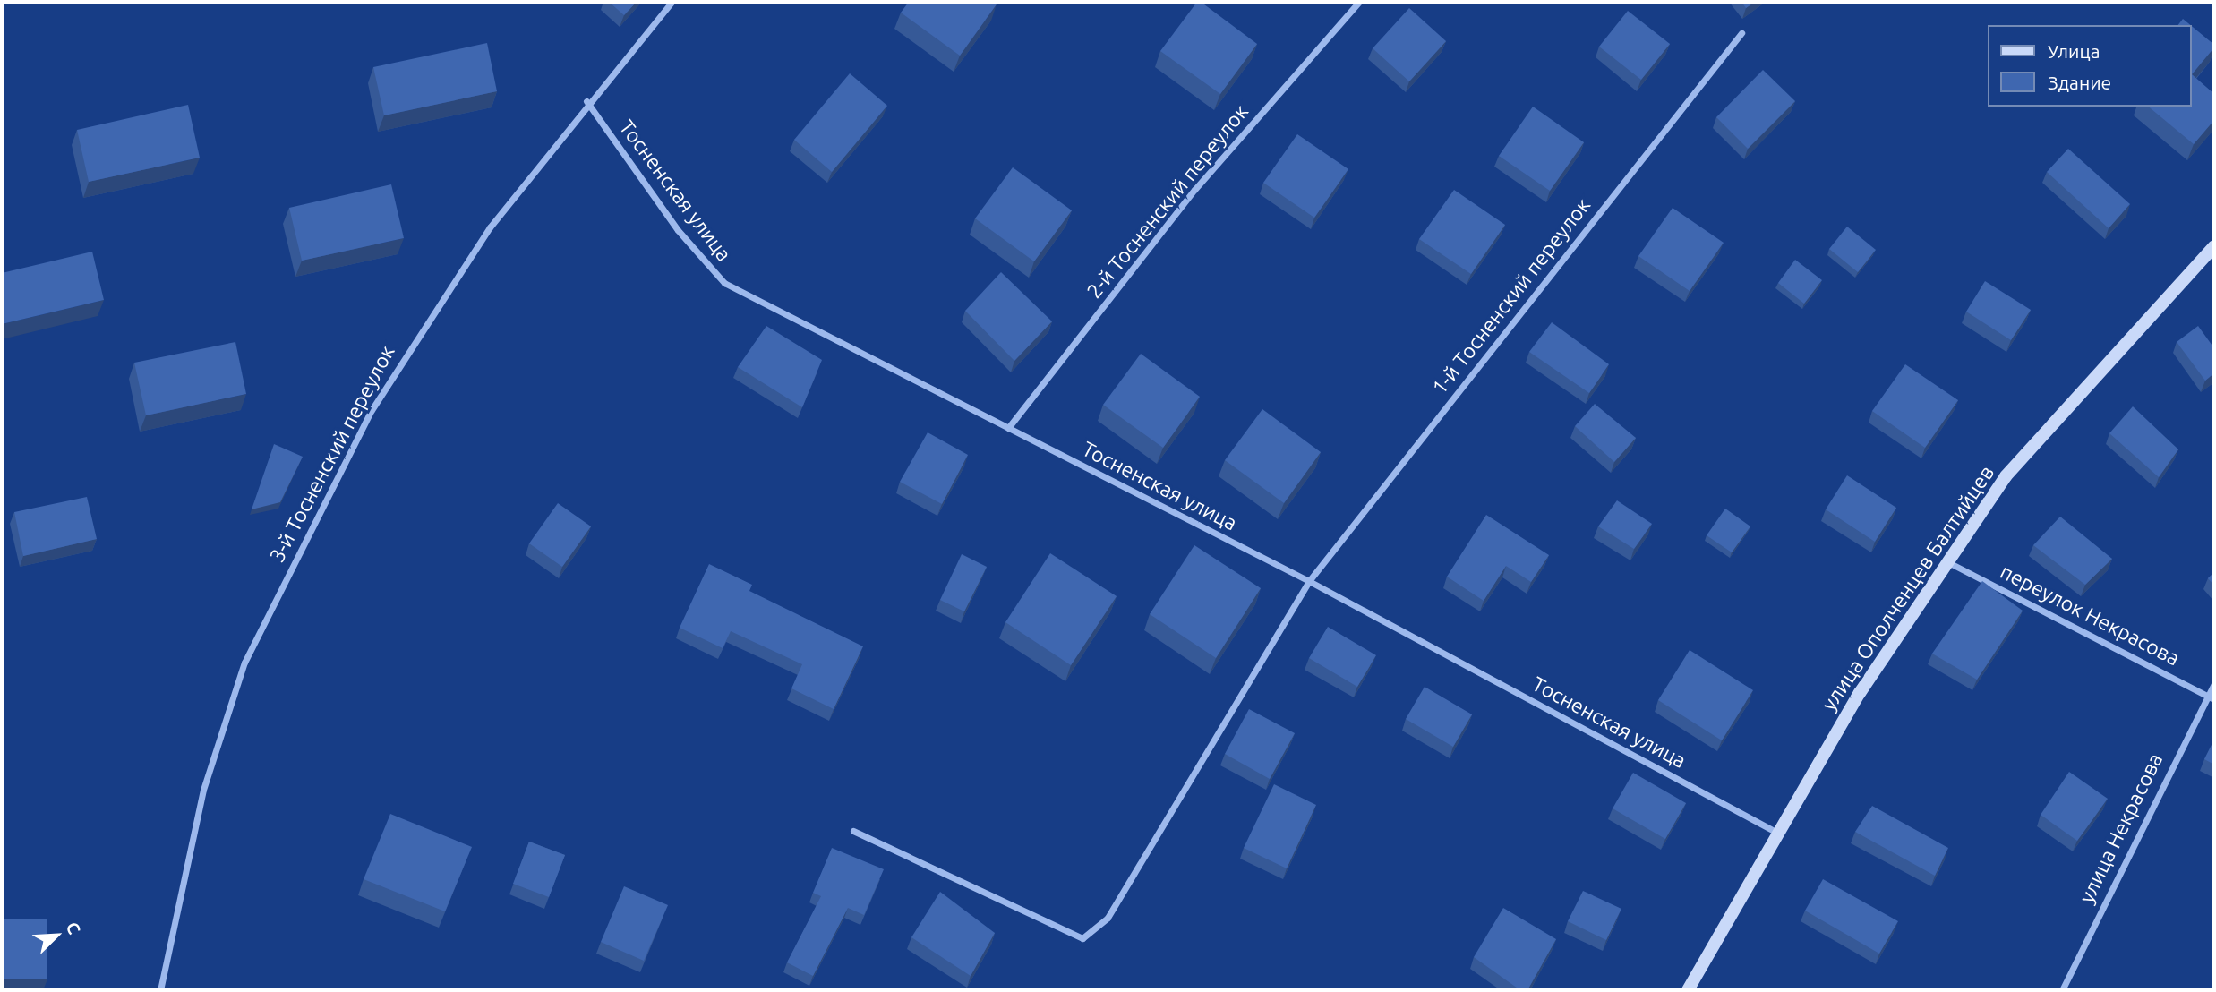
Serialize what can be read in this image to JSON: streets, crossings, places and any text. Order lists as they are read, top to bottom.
{
  "streets": {
    "main road": ["улица Ополченцев Балтийцев"],
    "street": [
      "Тосненская улица",
      "2-й Тосненский переулок",
      "1-й Тосненский переулок",
      "3-й Тосненский переулок",
      "переулок Некрасова",
      "улица Некрасова"
    ]
  },
  "crossings": [
    ["Тосненская улица", "2-й Тосненский переулок"],
    ["Тосненская улица", "1-й Тосненский переулок"],
    ["Тосненская улица", "3-й Тосненский переулок"],
    ["Тосненская улица", "улица Ополченцев Балтийцев"],
    ["улица Ополченцев Балтийцев", "переулок Некрасова"],
    ["переулок Некрасова", "улица Некрасова"]
  ],
  "legend": ["Улица", "Здание"],
  "north": "top right"
}
